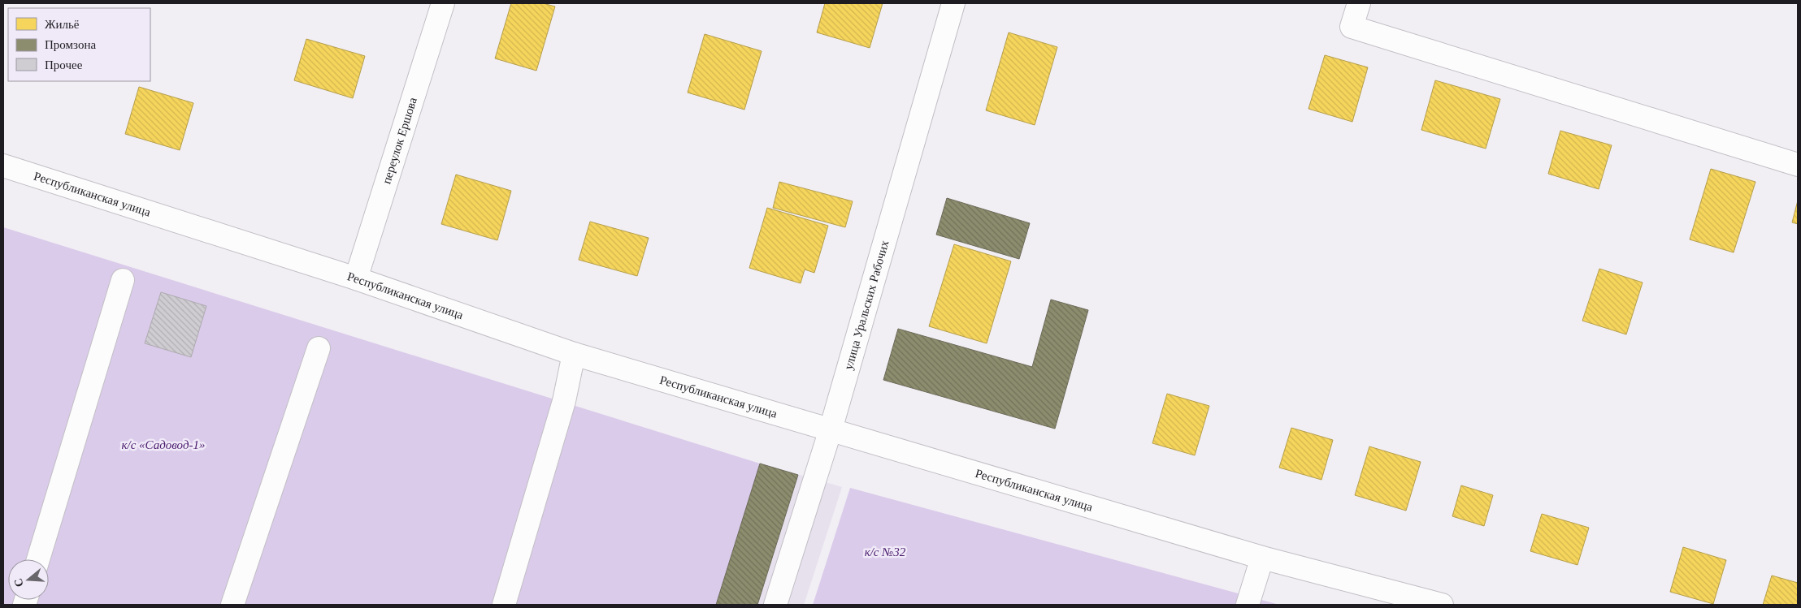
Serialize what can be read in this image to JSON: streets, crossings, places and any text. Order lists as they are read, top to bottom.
{
  "streets": {
    "street": ["переулок Ершова", "Республиканская улица", "улица Уральских Рабочих"]
  },
  "crossings": [
    ["переулок Ершова", "Республиканская улица"],
    ["Республиканская улица", "улица Уральских Рабочих"]
  ],
  "parks": ["к/с «Садовод-1»", "к/с №32"],
  "legend": ["Жильё", "Промзона", "Прочее"],
  "north": "left"
}
